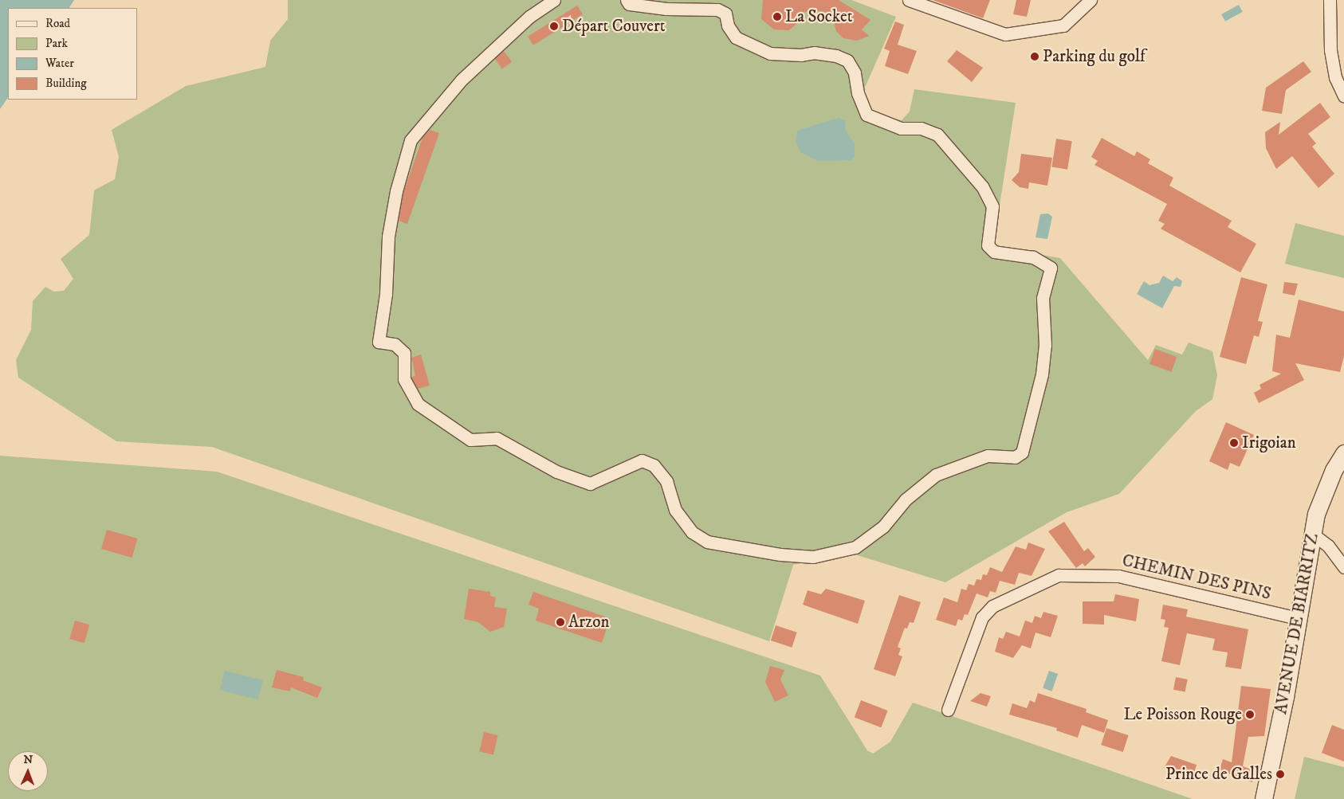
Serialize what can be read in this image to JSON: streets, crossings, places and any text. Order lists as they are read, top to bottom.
{
  "streets": {
    "main road": ["AVENUE DE BIARRITZ"],
    "street": ["CHEMIN DES PINS"]
  },
  "crossings": [
    ["CHEMIN DES PINS", "AVENUE DE BIARRITZ"]
  ],
  "places": [
    "La Socket",
    "Départ Couvert",
    "Parking du golf",
    "Irigoian",
    "Arzon",
    "Le Poisson Rouge",
    "Prince de Galles"
  ],
  "legend": [
    "Road",
    "Park",
    "Water",
    "Building"
  ],
  "north": "top"
}
